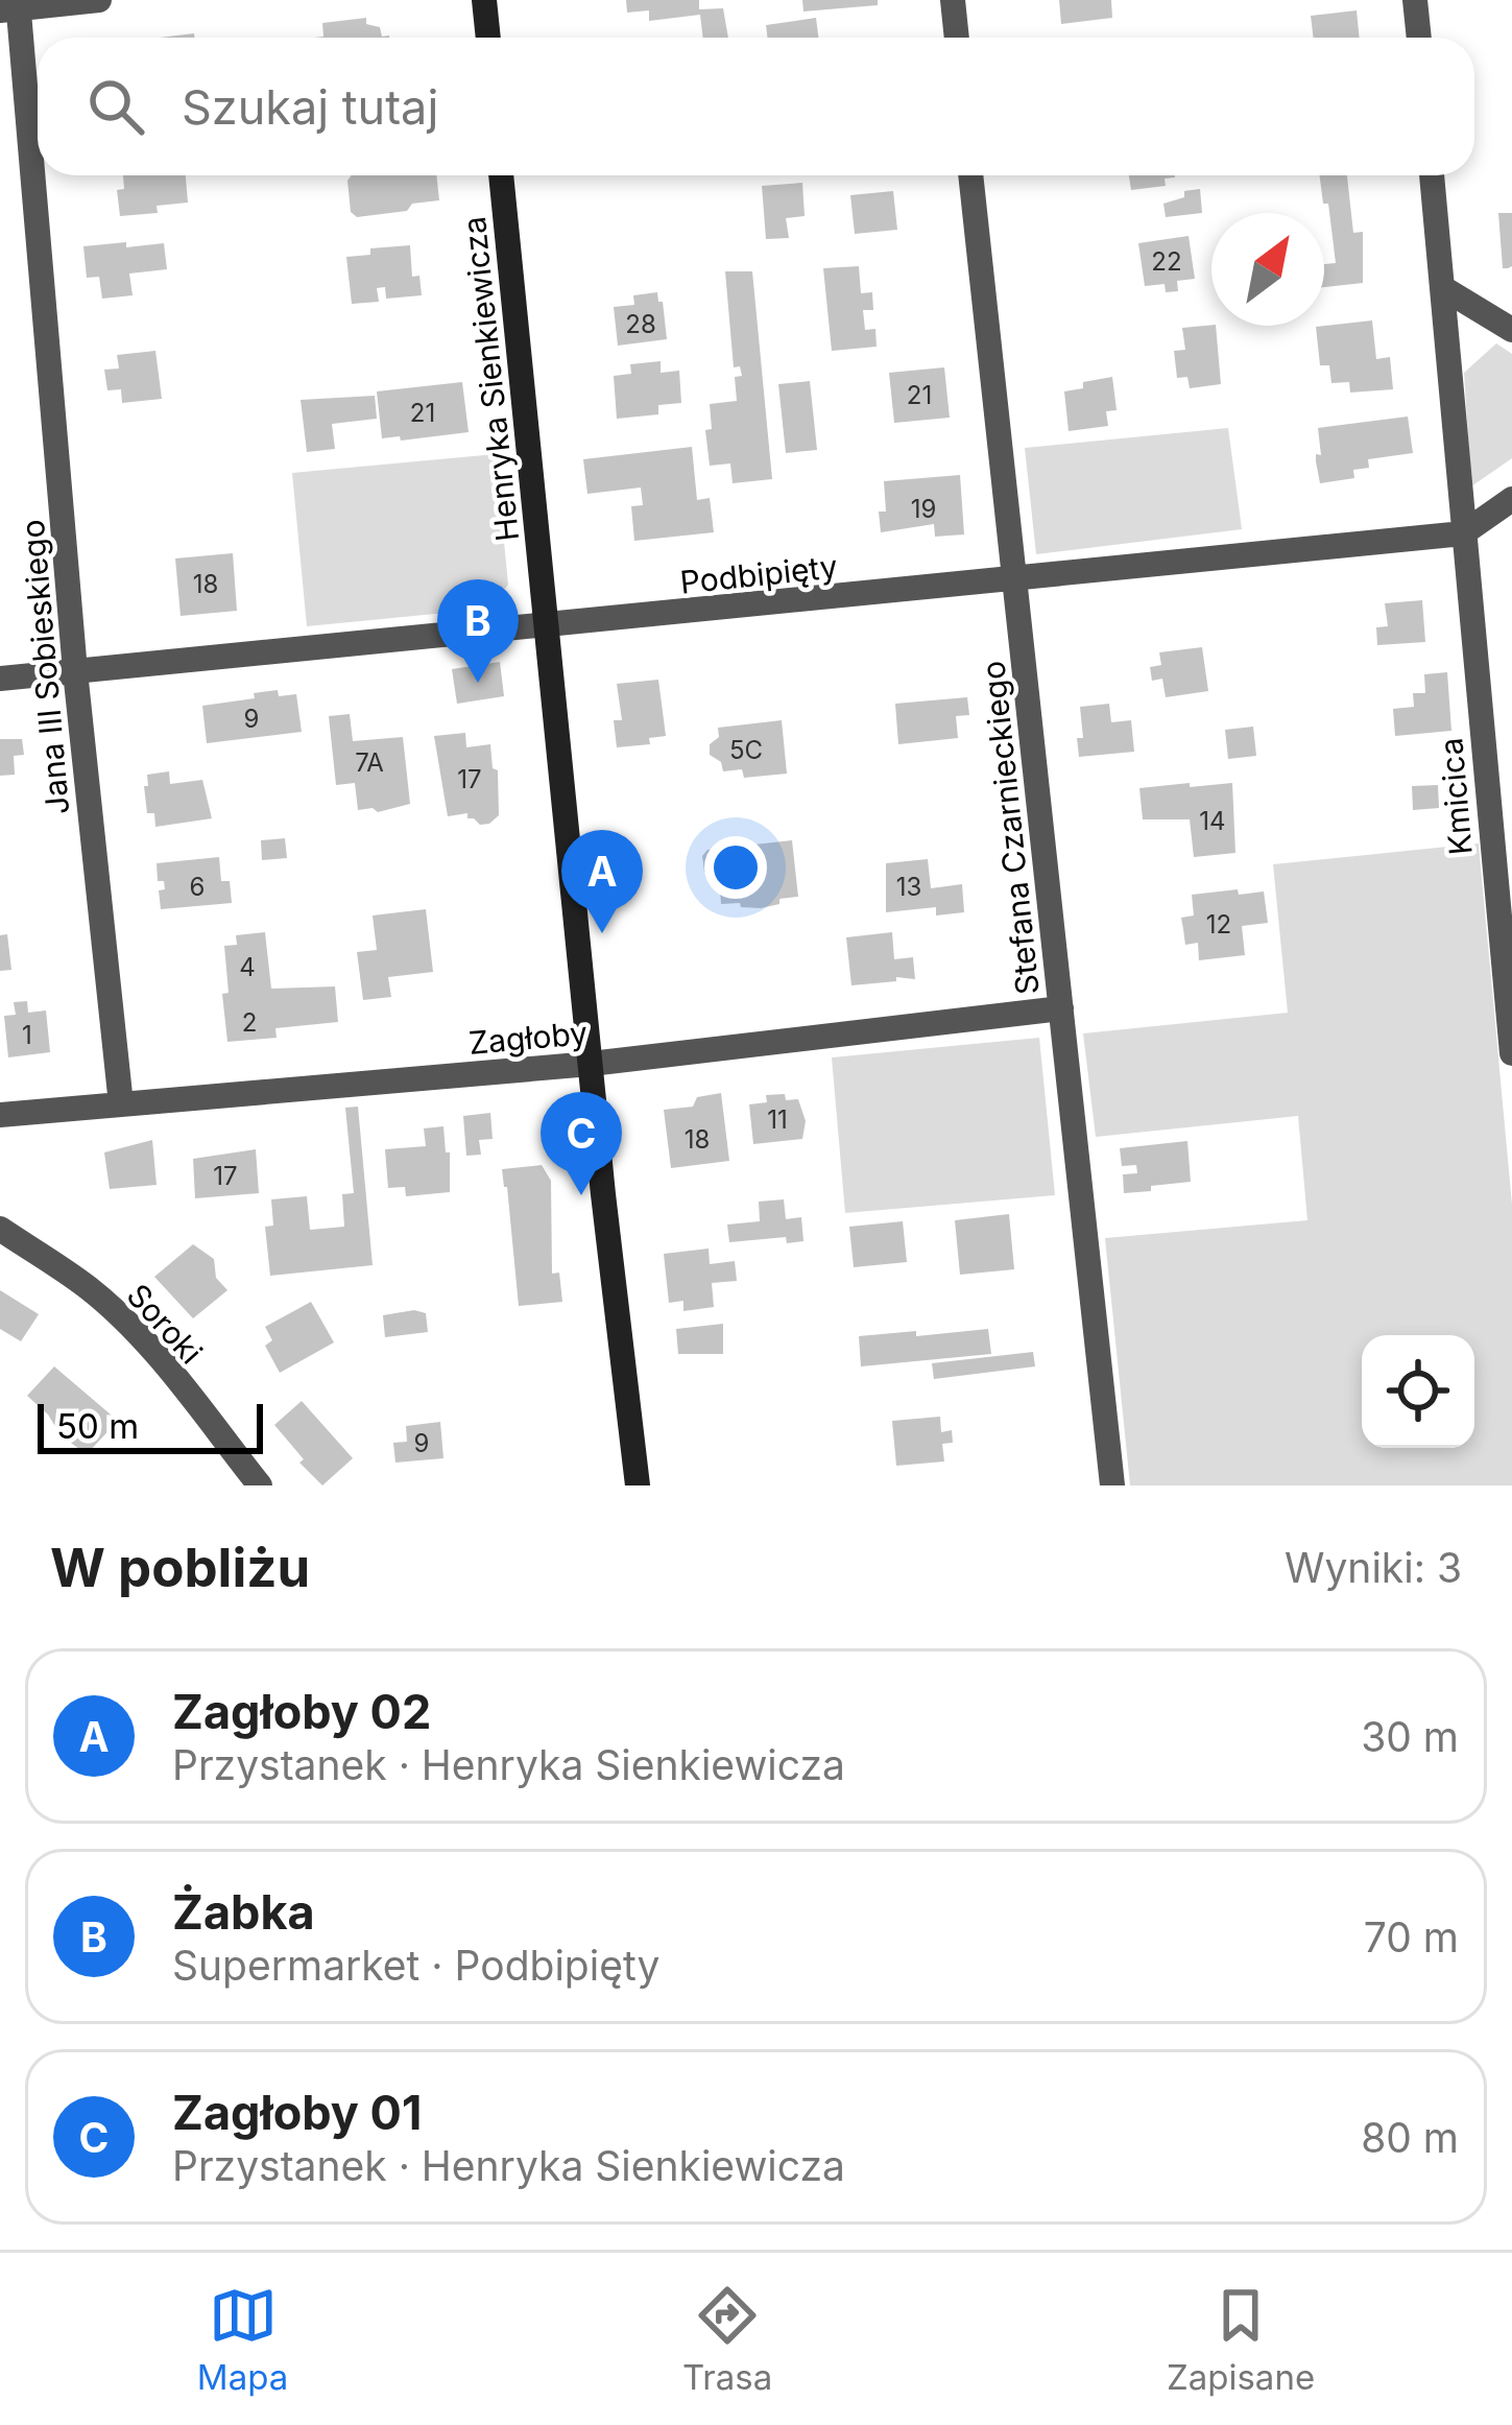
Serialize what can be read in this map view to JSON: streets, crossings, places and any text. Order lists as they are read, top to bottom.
{
  "streets": {
    "street": [
      "Henryka Sienkiewicza",
      "Podbipięty",
      "Jana III Sobieskiego",
      "Kmicica",
      "Stefana Czarnieckiego",
      "Zagłoby",
      "Soroki"
    ]
  },
  "crossings": [
    ["Henryka Sienkiewicza", "Podbipięty"],
    ["Henryka Sienkiewicza", "Zagłoby"],
    ["Podbipięty", "Jana III Sobieskiego"],
    ["Podbipięty", "Kmicica"],
    ["Podbipięty", "Stefana Czarnieckiego"],
    ["Jana III Sobieskiego", "Zagłoby"],
    ["Stefana Czarnieckiego", "Zagłoby"]
  ],
  "house_numbers": [
    "22",
    "28",
    "21",
    "21",
    "19",
    "18",
    "9",
    "5C",
    "7A",
    "17",
    "14",
    "6",
    "13",
    "12",
    "4",
    "2",
    "1",
    "11",
    "18",
    "17",
    "9"
  ],
  "scale_bar": "50 m",
  "north": "top right",
  "page": {
    "search": "Szukaj tutaj",
    "pins": ["B", "A", "C"],
    "scale": "50 m",
    "heading": ["W pobliżu", "Wyniki: 3"],
    "list": [
      {
        "mark": "A",
        "name": "Zagłoby 02",
        "note": "Przystanek · Henryka Sienkiewicza",
        "value": "30 m"
      },
      {
        "mark": "B",
        "name": "Żabka",
        "note": "Supermarket · Podbipięty",
        "value": "70 m"
      },
      {
        "mark": "C",
        "name": "Zagłoby 01",
        "note": "Przystanek · Henryka Sienkiewicza",
        "value": "80 m"
      }
    ],
    "nav": ["Mapa", "Trasa", "Zapisane"]
  }
}
